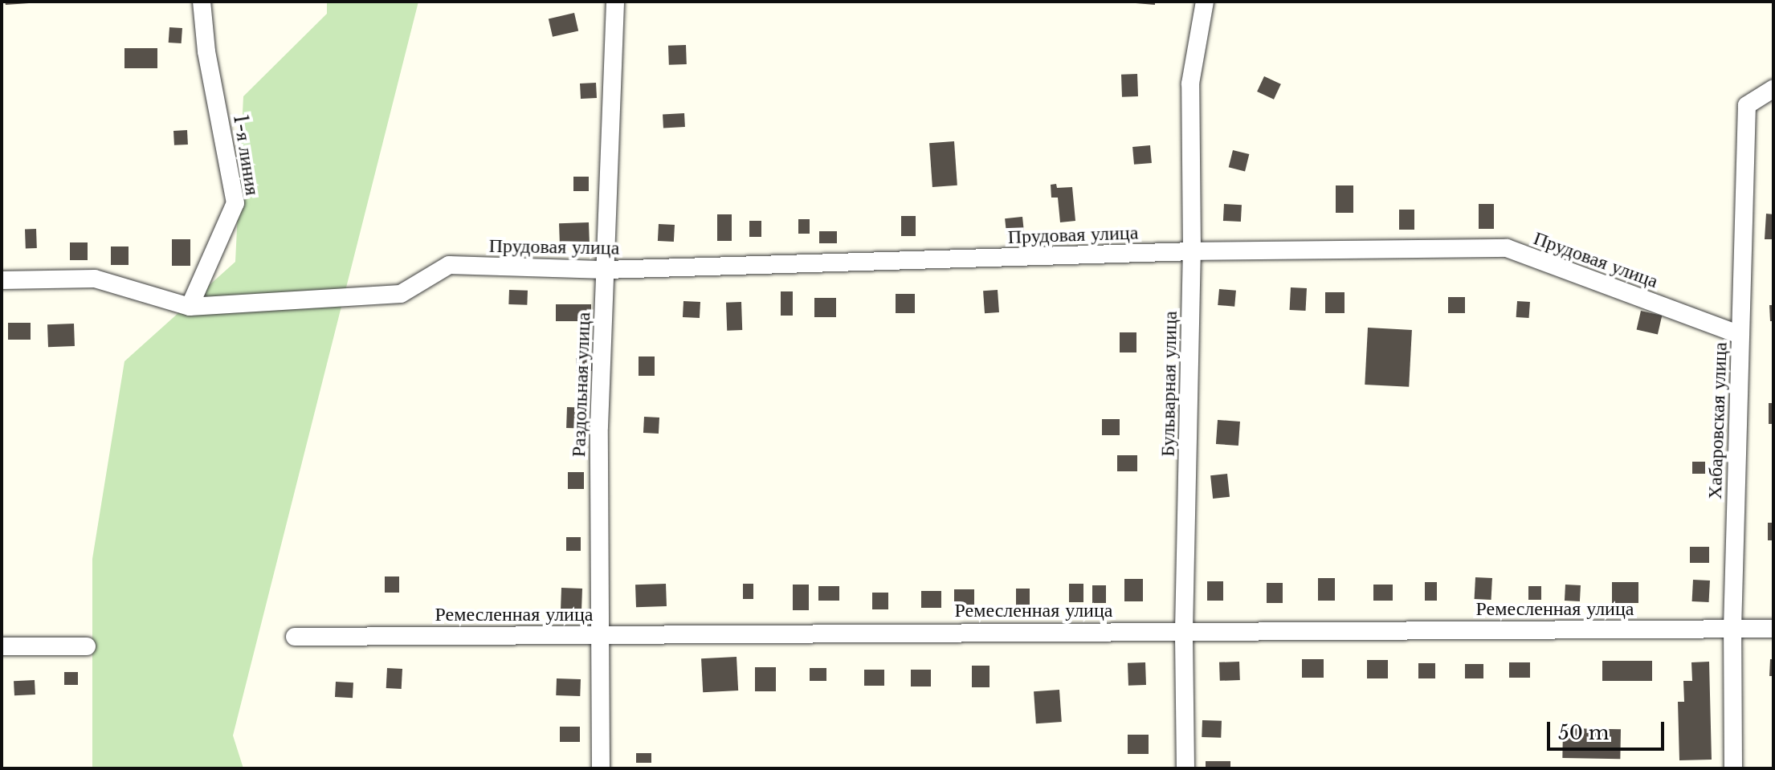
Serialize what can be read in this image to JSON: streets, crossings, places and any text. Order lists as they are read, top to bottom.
{
  "streets": {
    "street": [
      "1-я линия",
      "Прудовая улица",
      "Бульварная улица",
      "Раздольная улица",
      "Хабаровская улица",
      "Ремесленная улица"
    ]
  },
  "crossings": [
    ["1-я линия", "Прудовая улица"],
    ["Прудовая улица", "Бульварная улица"],
    ["Прудовая улица", "Раздольная улица"],
    ["Прудовая улица", "Хабаровская улица"],
    ["Бульварная улица", "Ремесленная улица"],
    ["Раздольная улица", "Ремесленная улица"],
    ["Хабаровская улица", "Ремесленная улица"]
  ],
  "scale_bar": "50 m"
}
